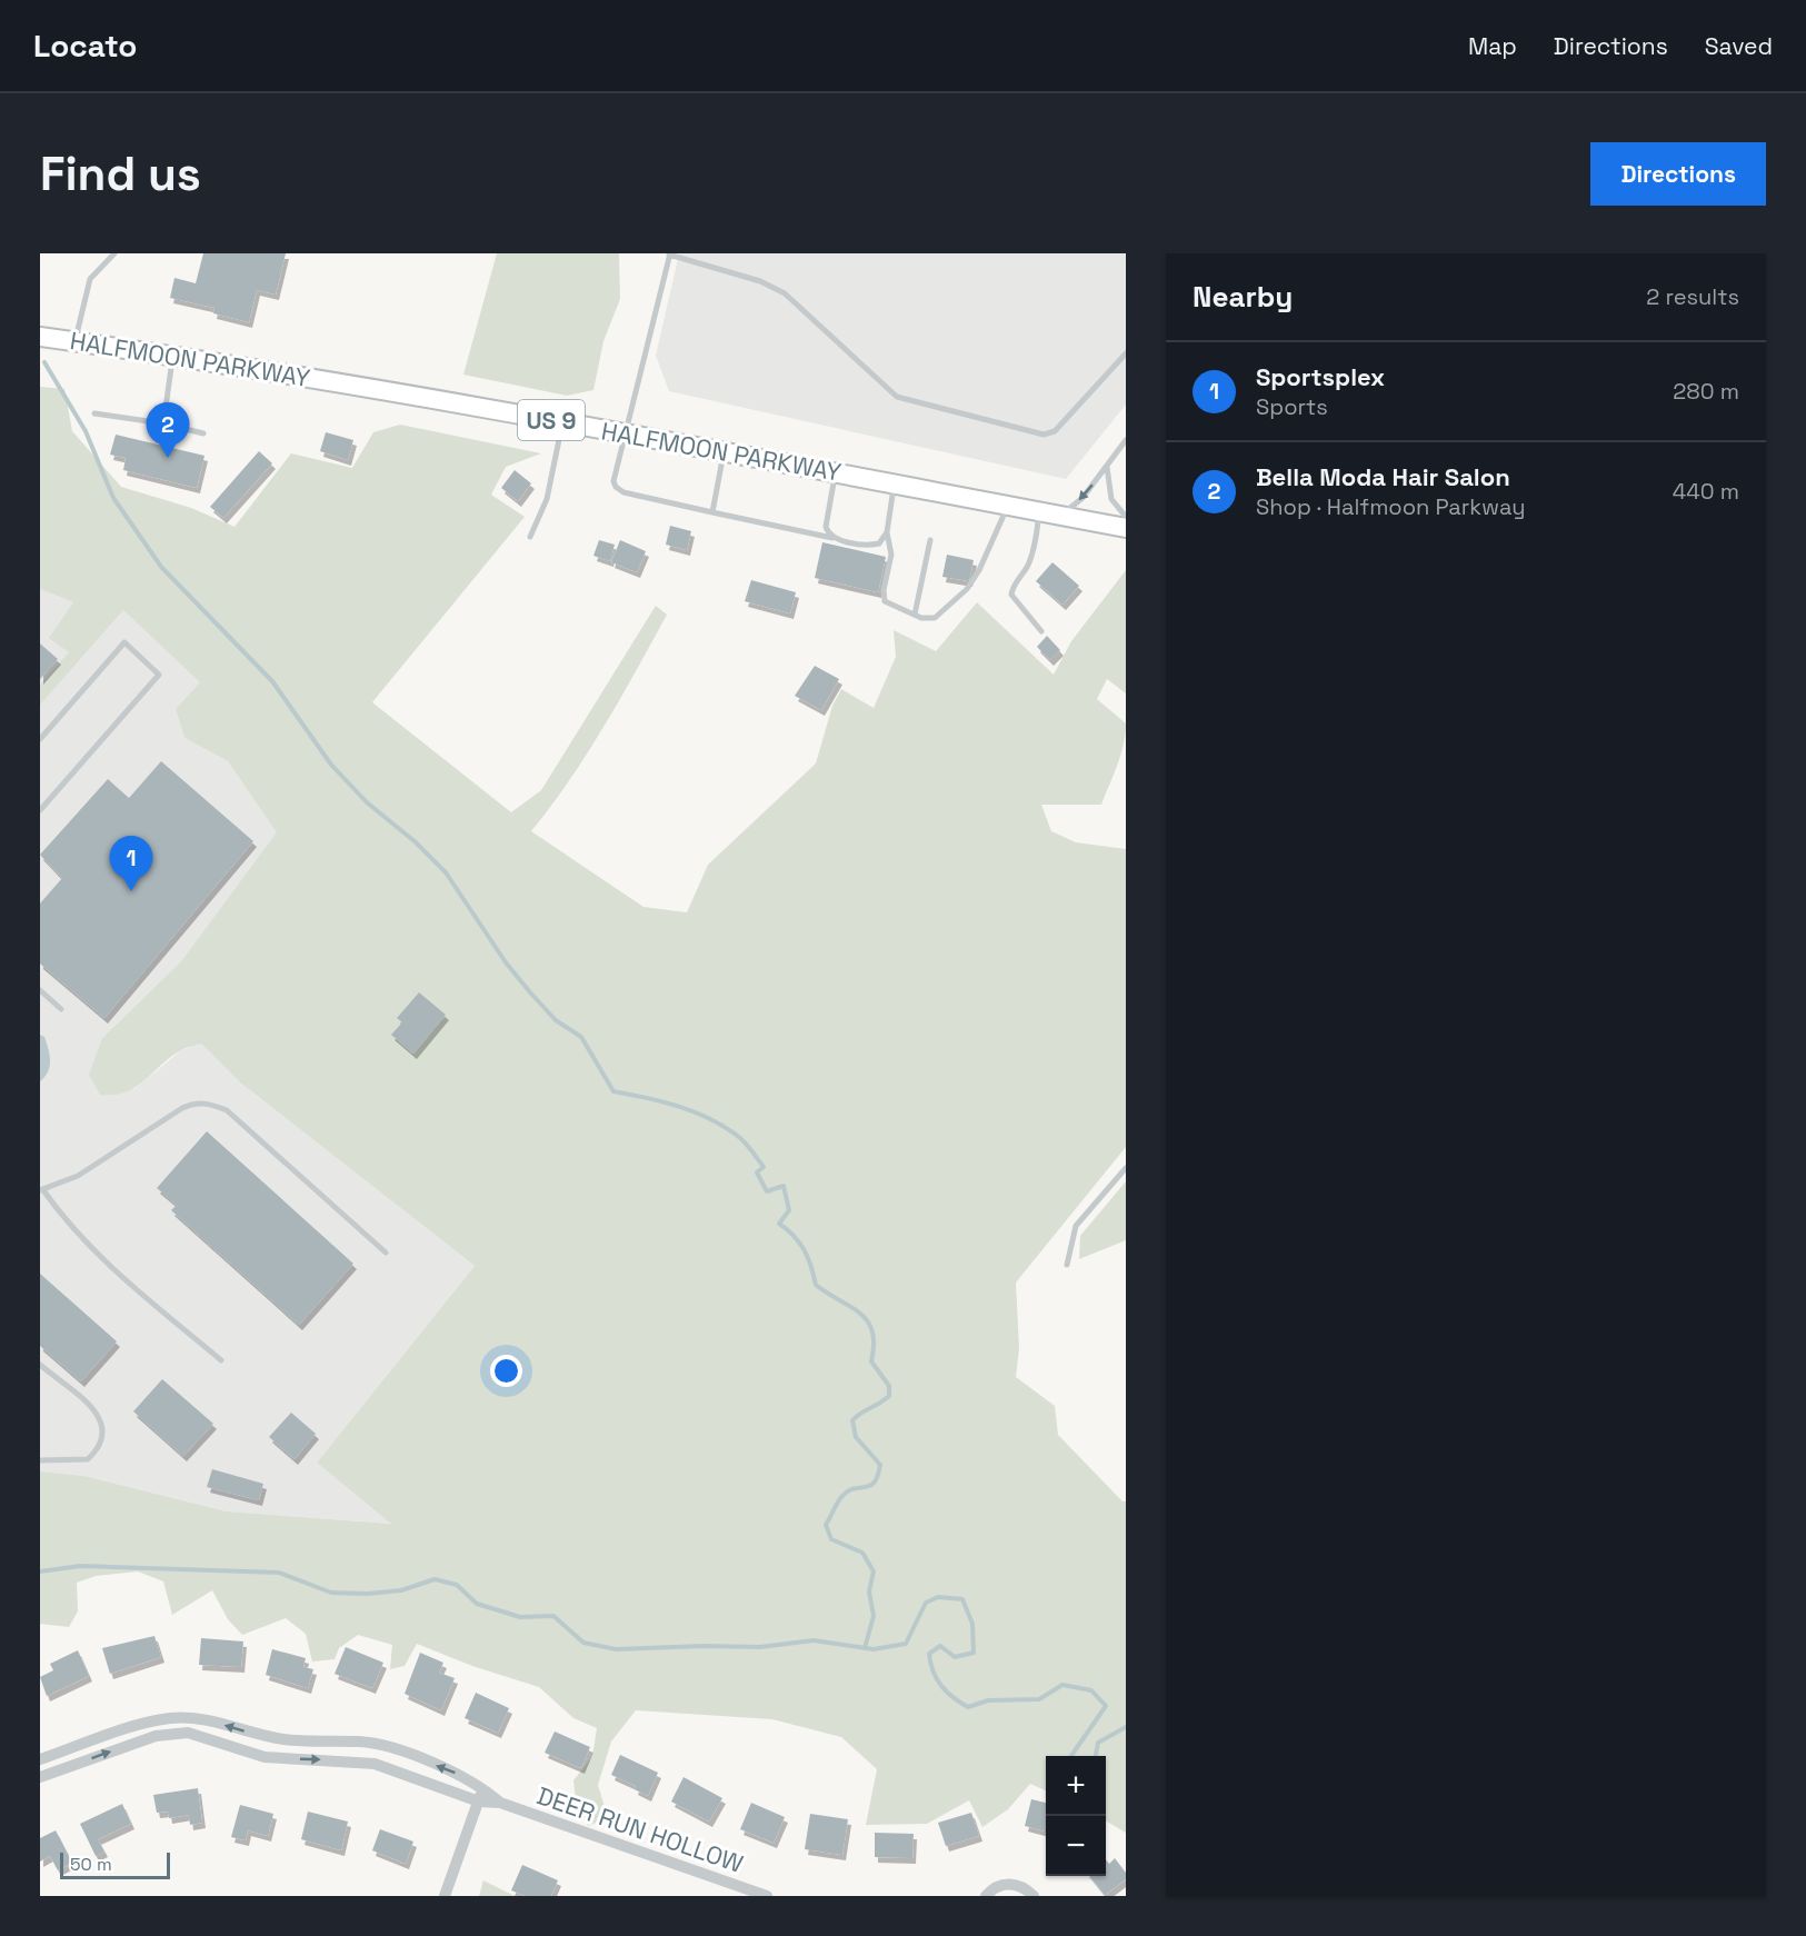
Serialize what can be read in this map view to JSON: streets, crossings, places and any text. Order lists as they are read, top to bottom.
{
  "streets": {
    "main road": ["HALFMOON PARKWAY", "US 9"],
    "street": ["DEER RUN HOLLOW"]
  },
  "scale_bar": "50 m",
  "page": {
    "header": "Locato",
    "nav": ["Map", "Directions", "Saved"],
    "buttons": "Directions",
    "title": "Find us",
    "heading": ["Nearby", "2 results"],
    "list": [
      {
        "mark": "1",
        "name": "Sportsplex",
        "note": "Sports",
        "value": "280 m"
      },
      {
        "mark": "2",
        "name": "Bella Moda Hair Salon",
        "note": "Shop · Halfmoon Parkway",
        "value": "440 m"
      }
    ],
    "pins": ["2", "1"],
    "map_buttons": ["+", "−"],
    "scale": "50 m"
  }
}
